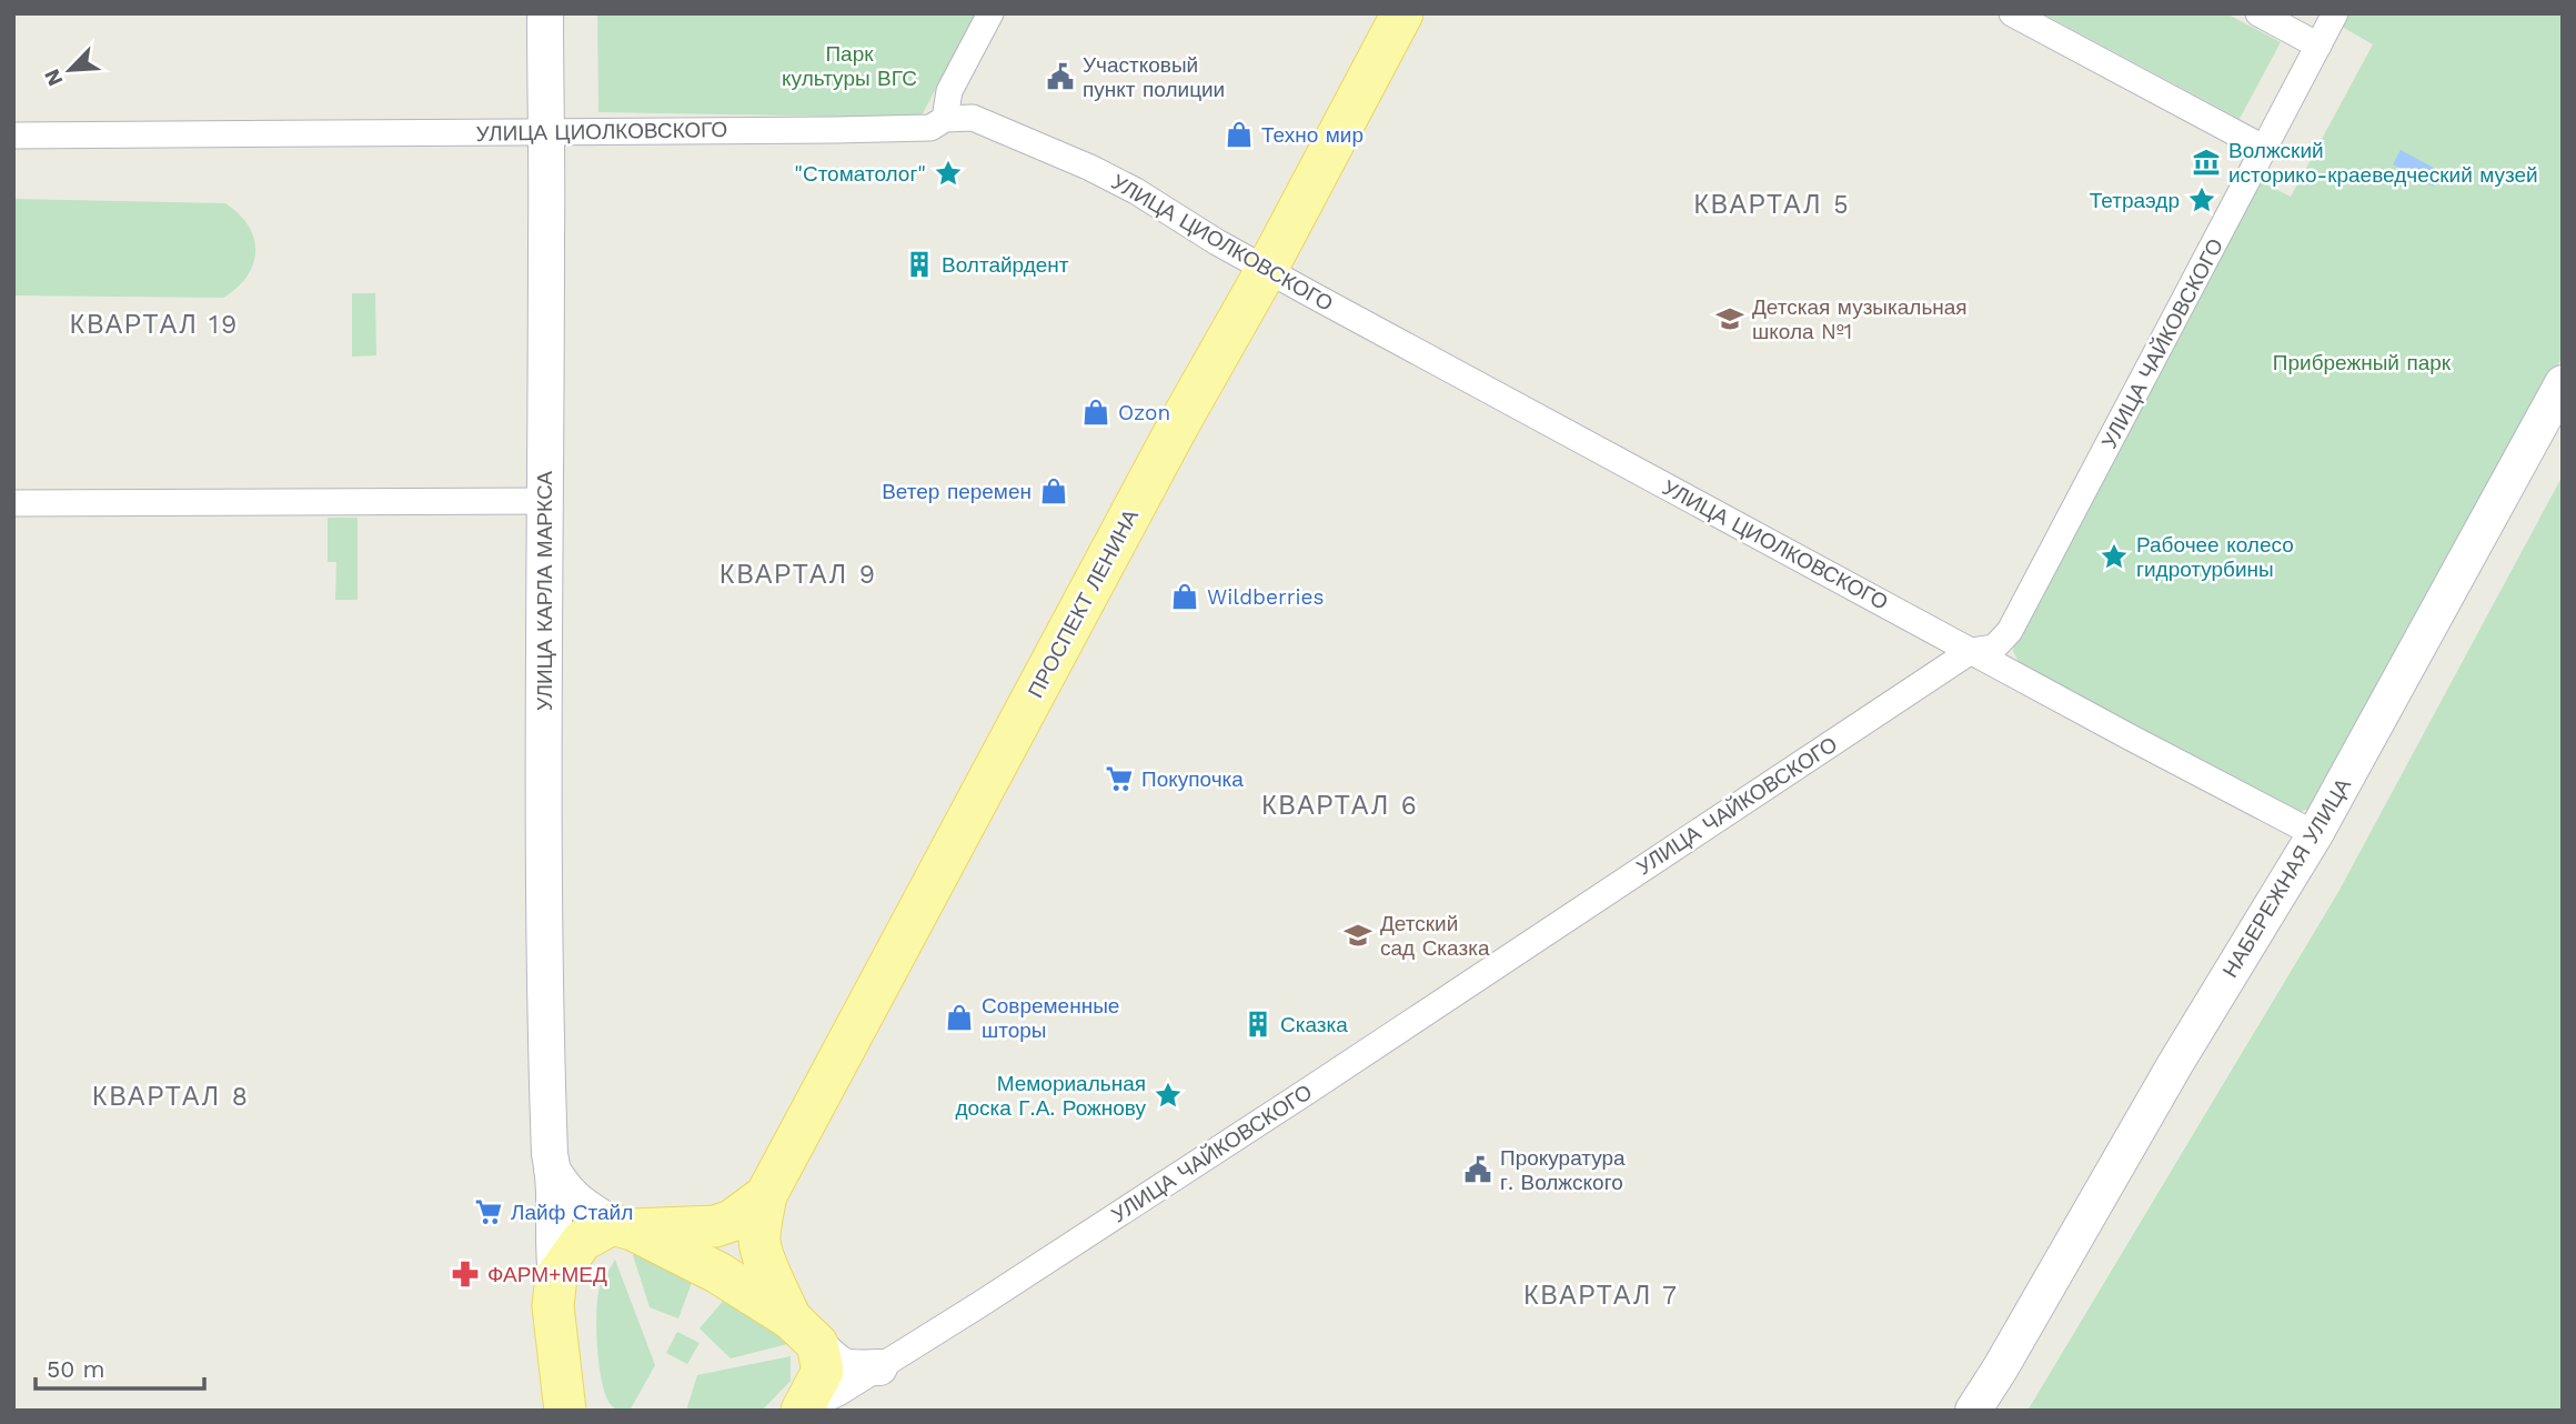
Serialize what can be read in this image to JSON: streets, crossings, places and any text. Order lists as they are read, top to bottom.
{
  "streets": {
    "main road": ["ПРОСПЕКТ ЛЕНИНА"],
    "street": [
      "УЛИЦА ЦИОЛКОВСКОГО",
      "УЛИЦА ЧАЙКОВСКОГО",
      "УЛИЦА КАРЛА МАРКСА",
      "НАБЕРЕЖНАЯ УЛИЦА"
    ]
  },
  "crossings": [
    ["УЛИЦА ЦИОЛКОВСКОГО", "УЛИЦА ЧАЙКОВСКОГО"],
    ["УЛИЦА ЦИОЛКОВСКОГО", "УЛИЦА КАРЛА МАРКСА"],
    ["УЛИЦА ЦИОЛКОВСКОГО", "ПРОСПЕКТ ЛЕНИНА"],
    ["УЛИЦА ЦИОЛКОВСКОГО", "НАБЕРЕЖНАЯ УЛИЦА"]
  ],
  "districts": [
    "КВАРТАЛ 5",
    "КВАРТАЛ 19",
    "КВАРТАЛ 9",
    "КВАРТАЛ 6",
    "КВАРТАЛ 8",
    "КВАРТАЛ 7"
  ],
  "parks": ["Парк культуры ВГС", "Прибрежный парк"],
  "places": {
    "public building": ["Участковый пункт полиции", "Прокуратура г. Волжского"],
    "shop": [
      "Техно мир",
      "Ozon",
      "Ветер перемен",
      "Wildberries",
      "Современные шторы"
    ],
    "museum": ["Волжский историко-краеведческий музей"],
    "place": [
      "\"Стоматолог\"",
      "Тетраэдр",
      "Рабочее колесо гидротурбины",
      "Мемориальная доска Г.А. Рожнову"
    ],
    "building": ["Волтайрдент", "Сказка"],
    "school or university": ["Детская музыкальная школа №1", "Детский сад Сказка"],
    "supermarket": ["Покупочка", "Лайф Стайл"],
    "pharmacy": ["ФАРМ+МЕД"]
  },
  "scale_bar": "50 m",
  "north": "bottom left"
}
